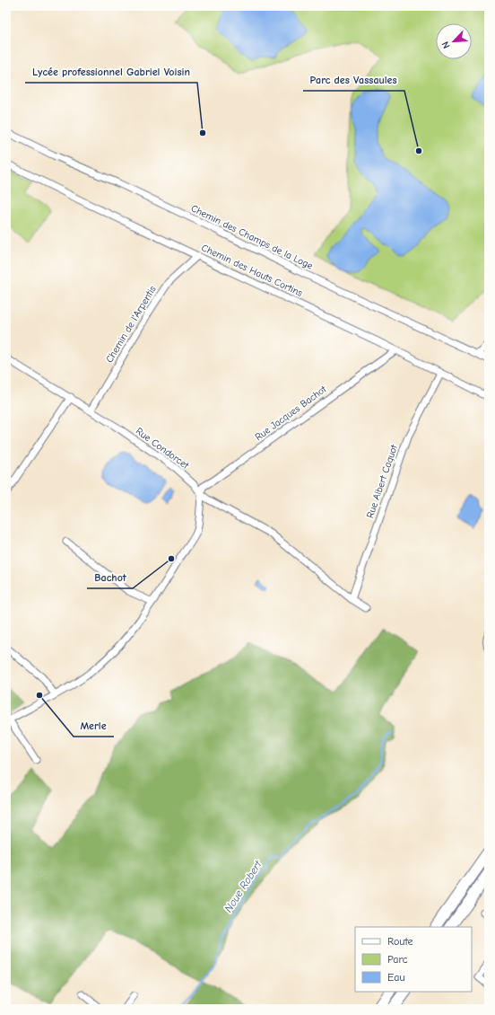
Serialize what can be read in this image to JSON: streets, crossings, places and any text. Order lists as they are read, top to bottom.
{
  "streets": {
    "street": [
      "Chemin des Champs de la Loge",
      "Chemin des Hauts Cortins",
      "Chemin de l'Arpentis",
      "Rue Jacques Bachot",
      "Rue Condorcet",
      "Rue Albert Caquot"
    ]
  },
  "crossings": [
    ["Chemin des Hauts Cortins", "Chemin de l'Arpentis"],
    ["Chemin des Hauts Cortins", "Rue Jacques Bachot"],
    ["Chemin des Hauts Cortins", "Rue Albert Caquot"],
    ["Chemin de l'Arpentis", "Rue Condorcet"],
    ["Rue Jacques Bachot", "Rue Condorcet"]
  ],
  "water": ["Noue Robert"],
  "places": [
    "Lycée professionnel Gabriel Voisin",
    "Parc des Vassaules",
    "Bachot",
    "Merle"
  ],
  "legend": ["Route", "Parc", "Eau"],
  "north": "bottom left"
}
